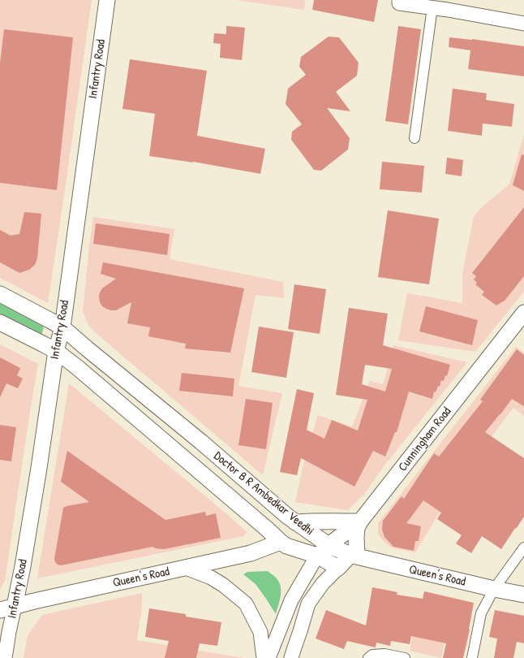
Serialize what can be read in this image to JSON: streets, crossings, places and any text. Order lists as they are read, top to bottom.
{
  "streets": {
    "main road": [
      "Infantry Road",
      "Cunningham Road",
      "Doctor B R Ambedkar Veedhi",
      "Queen's Road"
    ]
  },
  "crossings": [
    ["Infantry Road", "Doctor B R Ambedkar Veedhi"],
    ["Infantry Road", "Queen's Road"],
    ["Cunningham Road", "Doctor B R Ambedkar Veedhi"],
    ["Doctor B R Ambedkar Veedhi", "Queen's Road"]
  ]
}
